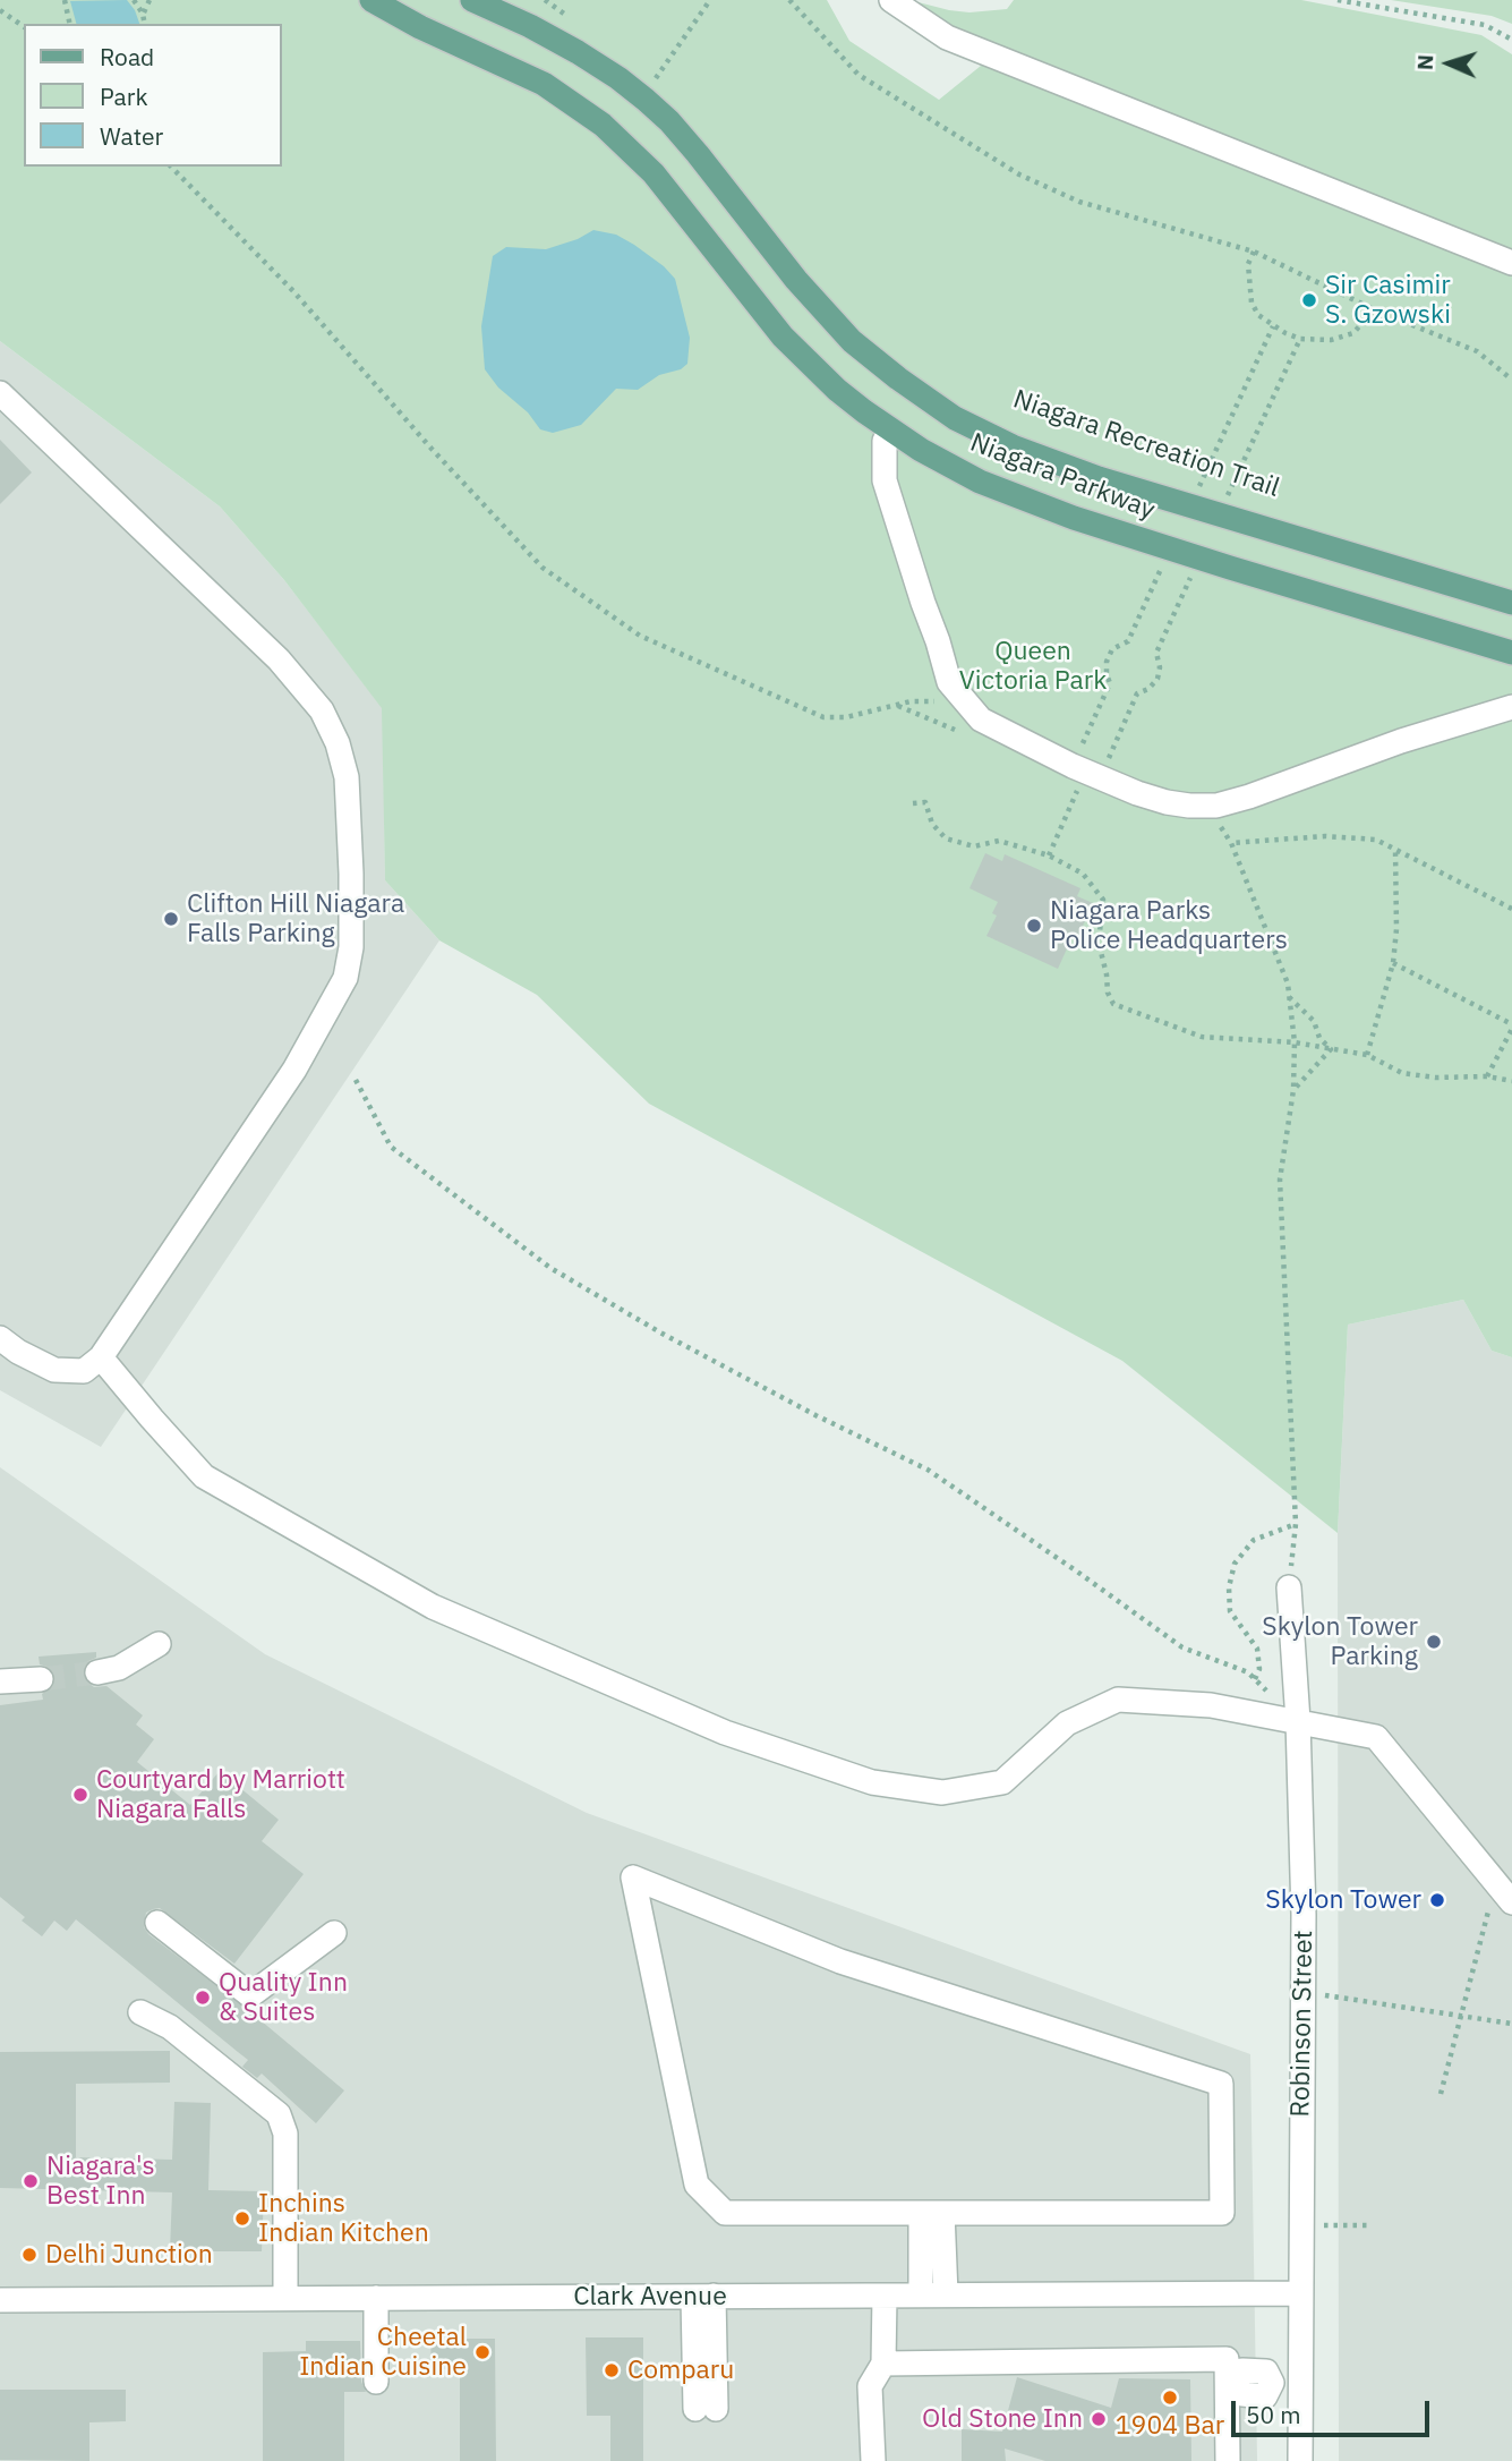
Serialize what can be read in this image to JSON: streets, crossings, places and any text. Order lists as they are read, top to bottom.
{
  "streets": {
    "main road": ["Niagara Parkway"],
    "street": ["Robinson Street", "Clark Avenue"],
    "path": ["Niagara Recreation Trail"]
  },
  "crossings": [
    ["Robinson Street", "Clark Avenue"]
  ],
  "parks": ["Queen Victoria Park"],
  "places": [
    "Sir Casimir S. Gzowski",
    "Clifton Hill Niagara Falls Parking",
    "Niagara Parks Police Headquarters",
    "Skylon Tower Parking",
    "Courtyard by Marriott Niagara Falls",
    "Skylon Tower",
    "Quality Inn & Suites",
    "Niagara's Best Inn",
    "Inchins Indian Kitchen",
    "Delhi Junction",
    "Cheetal Indian Cuisine",
    "Comparu",
    "1904 Bar",
    "Old Stone Inn"
  ],
  "legend": ["Road", "Park", "Water"],
  "scale_bar": "50 m",
  "north": "left"
}
